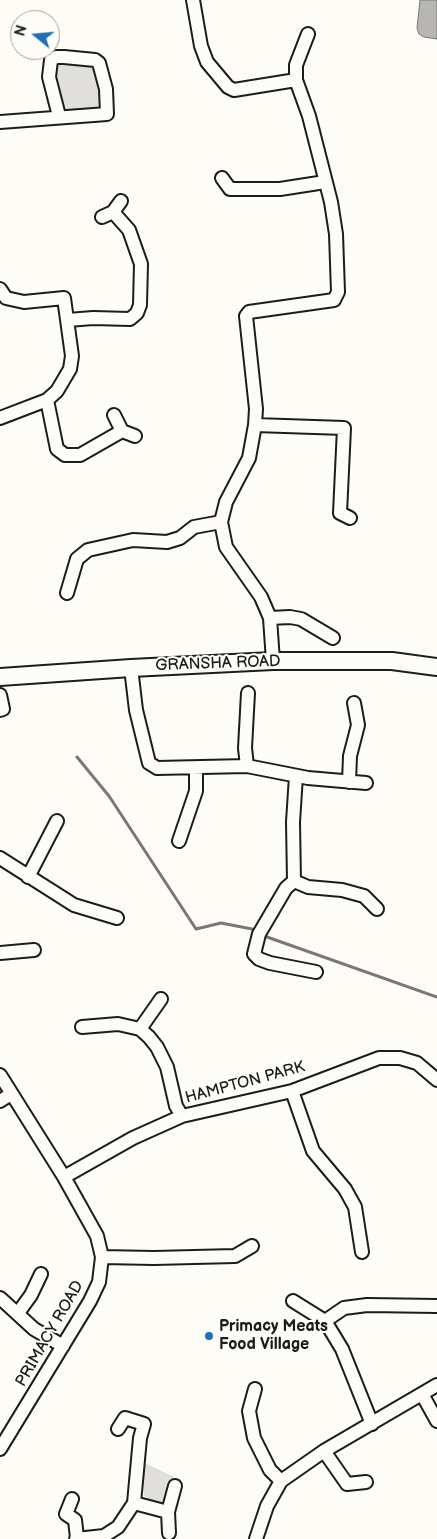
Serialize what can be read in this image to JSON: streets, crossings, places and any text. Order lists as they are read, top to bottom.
{
  "streets": {
    "street": ["GRANSHA ROAD", "HAMPTON PARK", "PRIMACY ROAD"]
  },
  "crossings": [
    ["HAMPTON PARK", "PRIMACY ROAD"]
  ],
  "places": ["Primacy Meats Food Village"],
  "north": "left"
}
